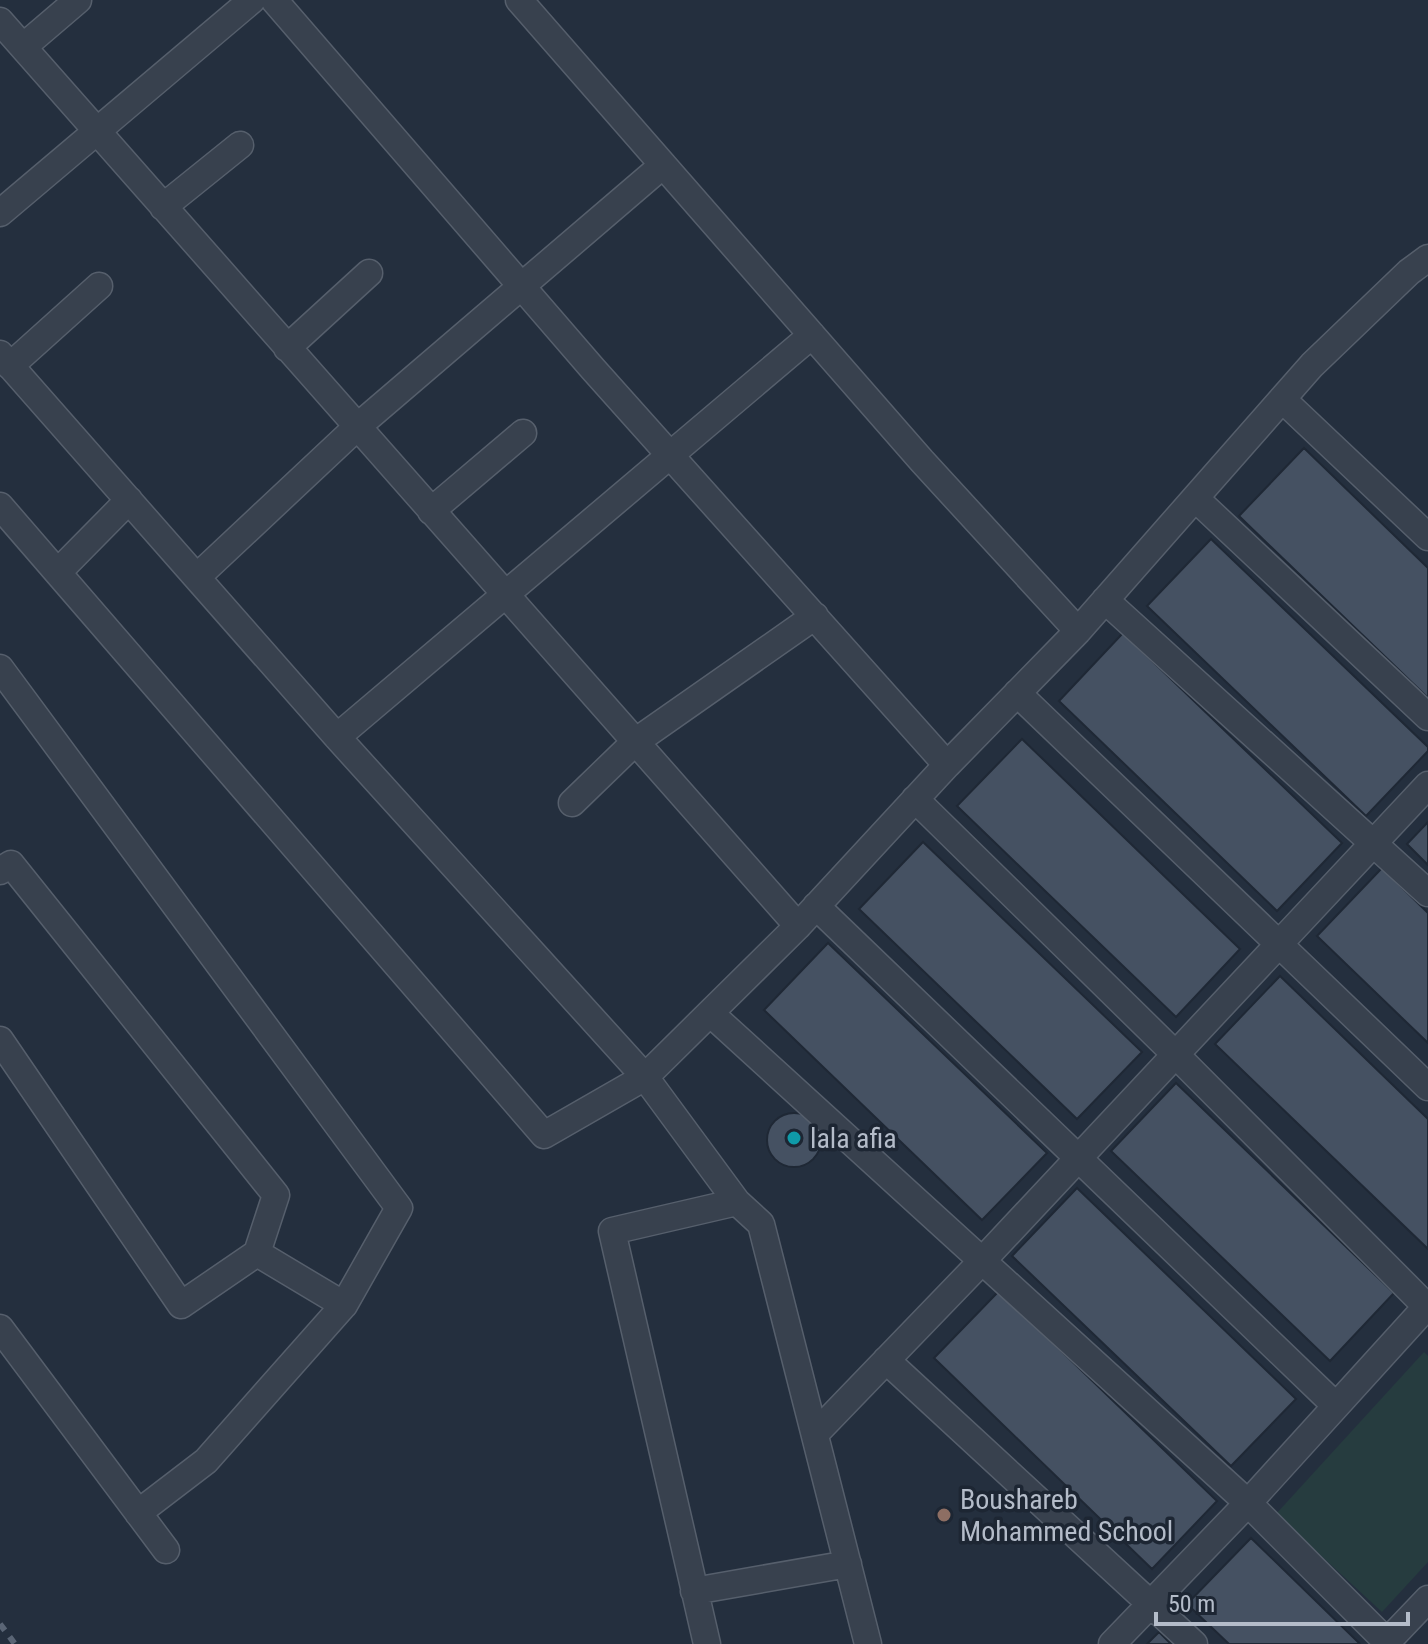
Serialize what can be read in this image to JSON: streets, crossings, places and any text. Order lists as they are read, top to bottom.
{
  "places": ["lala afia", "Boushareb Mohammed School"],
  "scale_bar": "50 m"
}
